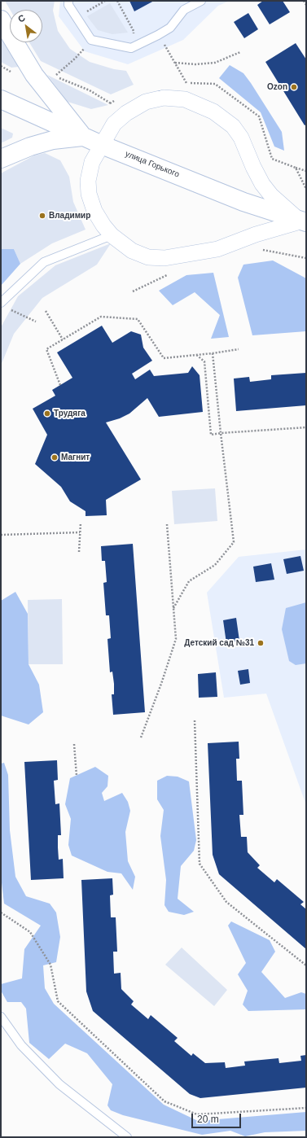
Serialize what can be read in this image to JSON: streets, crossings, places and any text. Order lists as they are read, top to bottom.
{
  "streets": {
    "main road": ["улица Горького"]
  },
  "places": [
    "Ozon",
    "Владимир",
    "Трудяга",
    "Магнит",
    "Детский сад №31"
  ],
  "scale_bar": "20 m",
  "north": "top left"
}
